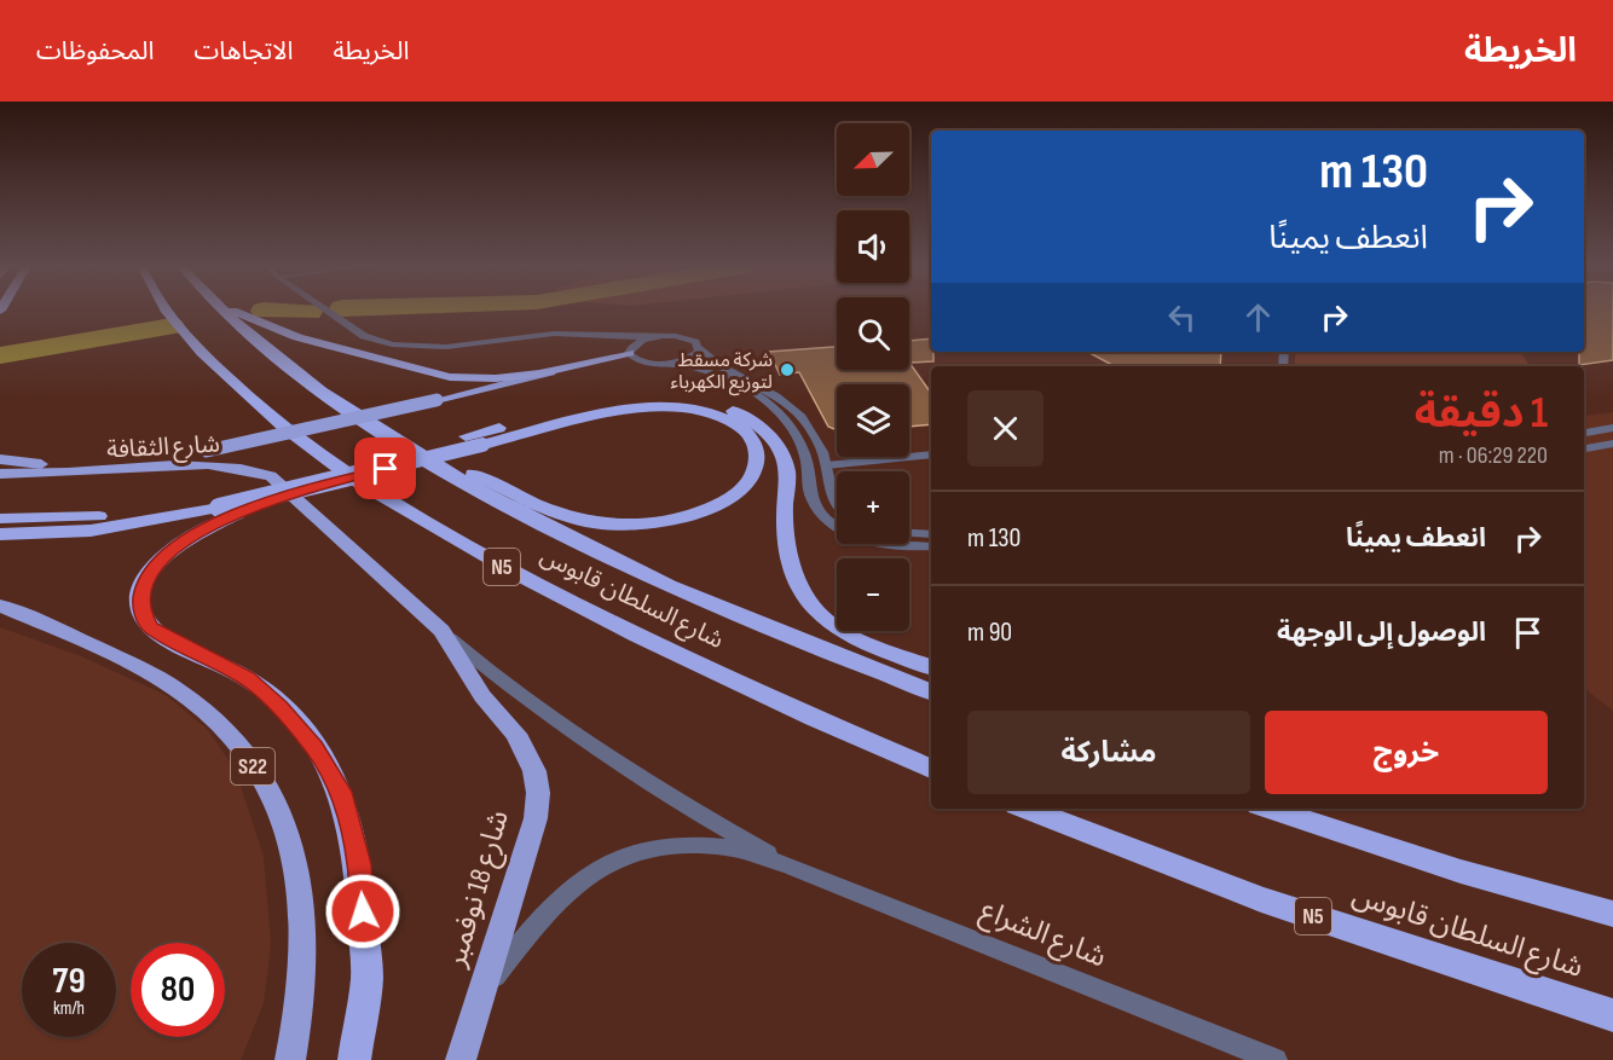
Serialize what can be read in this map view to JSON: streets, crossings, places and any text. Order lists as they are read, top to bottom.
{
  "streets": {
    "highway": ["N5", "شارع السلطان قابوس"],
    "main road": ["شارع الثقافة", "S22", "شارع 18 نوفمبر"],
    "street": ["شارع الشراع"]
  },
  "crossings": [
    ["شارع الثقافة", "شارع 18 نوفمبر"],
    ["شارع الثقافة", "شارع الشراع"],
    ["شارع 18 نوفمبر", "شارع الشراع"]
  ],
  "places": ["شركة مسقط لتوزيع الكهرباء"],
  "north": "bottom left",
  "page": {
    "header": "الخريطة",
    "nav": ["الخريطة", "الاتجاهات", "المحفوظات"],
    "map_buttons": ["+", "−"],
    "turn": ["130 m", "انعطف يمينًا"],
    "heading": ["1 دقيقة", "220 m · 06:29"],
    "list": [
      {
        "name": "انعطف يمينًا",
        "value": "130 m"
      },
      {
        "name": "الوصول إلى الوجهة",
        "value": "90 m"
      }
    ],
    "buttons": ["خروج", "مشاركة"],
    "speed": "79 km/h",
    "limit": "80"
  }
}
